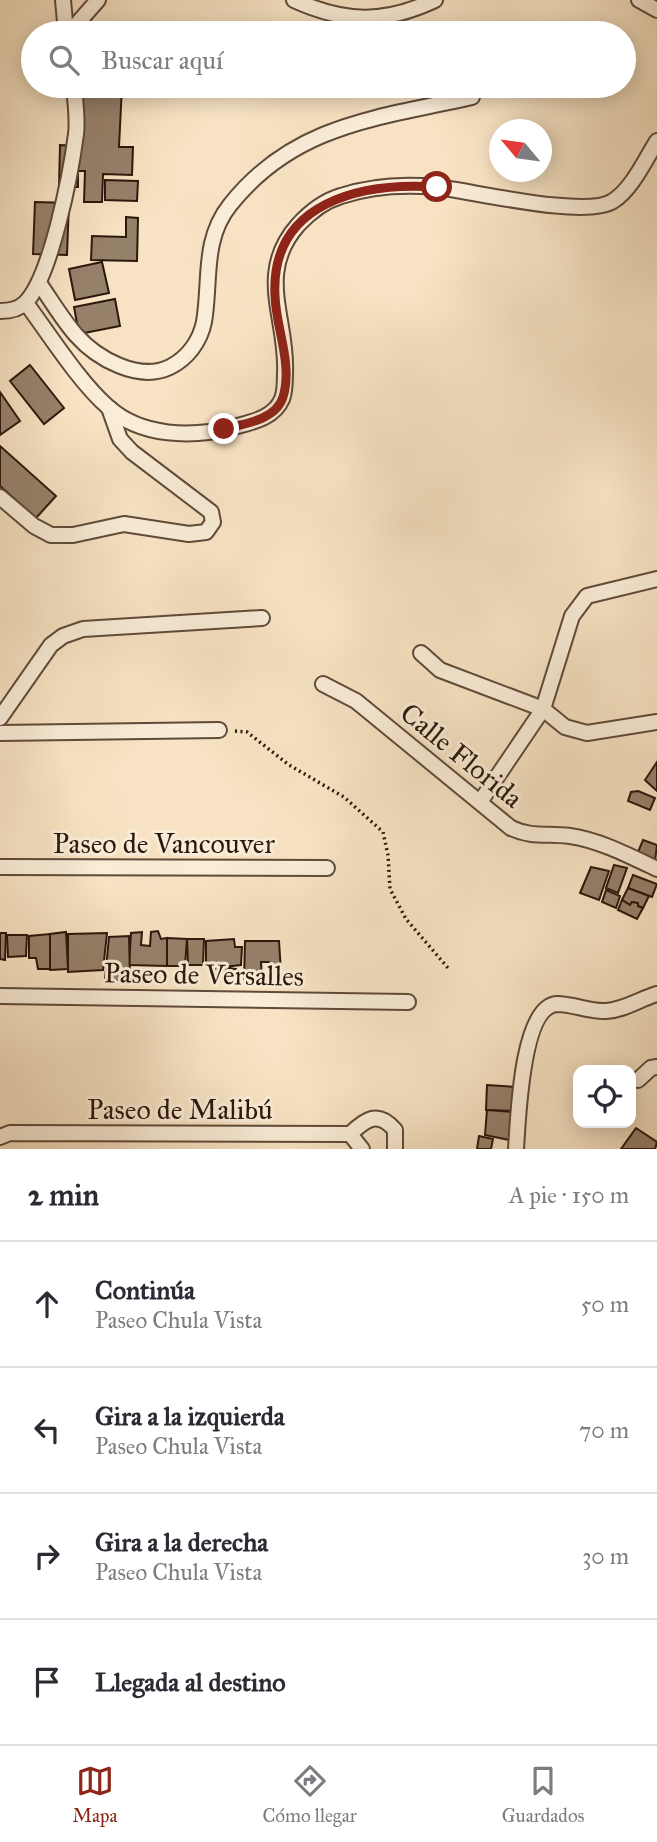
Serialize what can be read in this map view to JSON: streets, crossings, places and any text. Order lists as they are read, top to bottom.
{
  "streets": {
    "street": [
      "Calle Florida",
      "Paseo de Vancouver",
      "Paseo de Versalles",
      "Paseo de Malibú"
    ]
  },
  "north": "top left",
  "page": {
    "search": "Buscar aquí",
    "heading": ["2 min", "A pie · 150 m"],
    "list": [
      ["Continúa", "Paseo Chula Vista", "50 m"],
      ["Gira a la izquierda", "Paseo Chula Vista", "70 m"],
      ["Gira a la derecha", "Paseo Chula Vista", "30 m"],
      "Llegada al destino"
    ],
    "nav": ["Mapa", "Cómo llegar", "Guardados"]
  }
}
